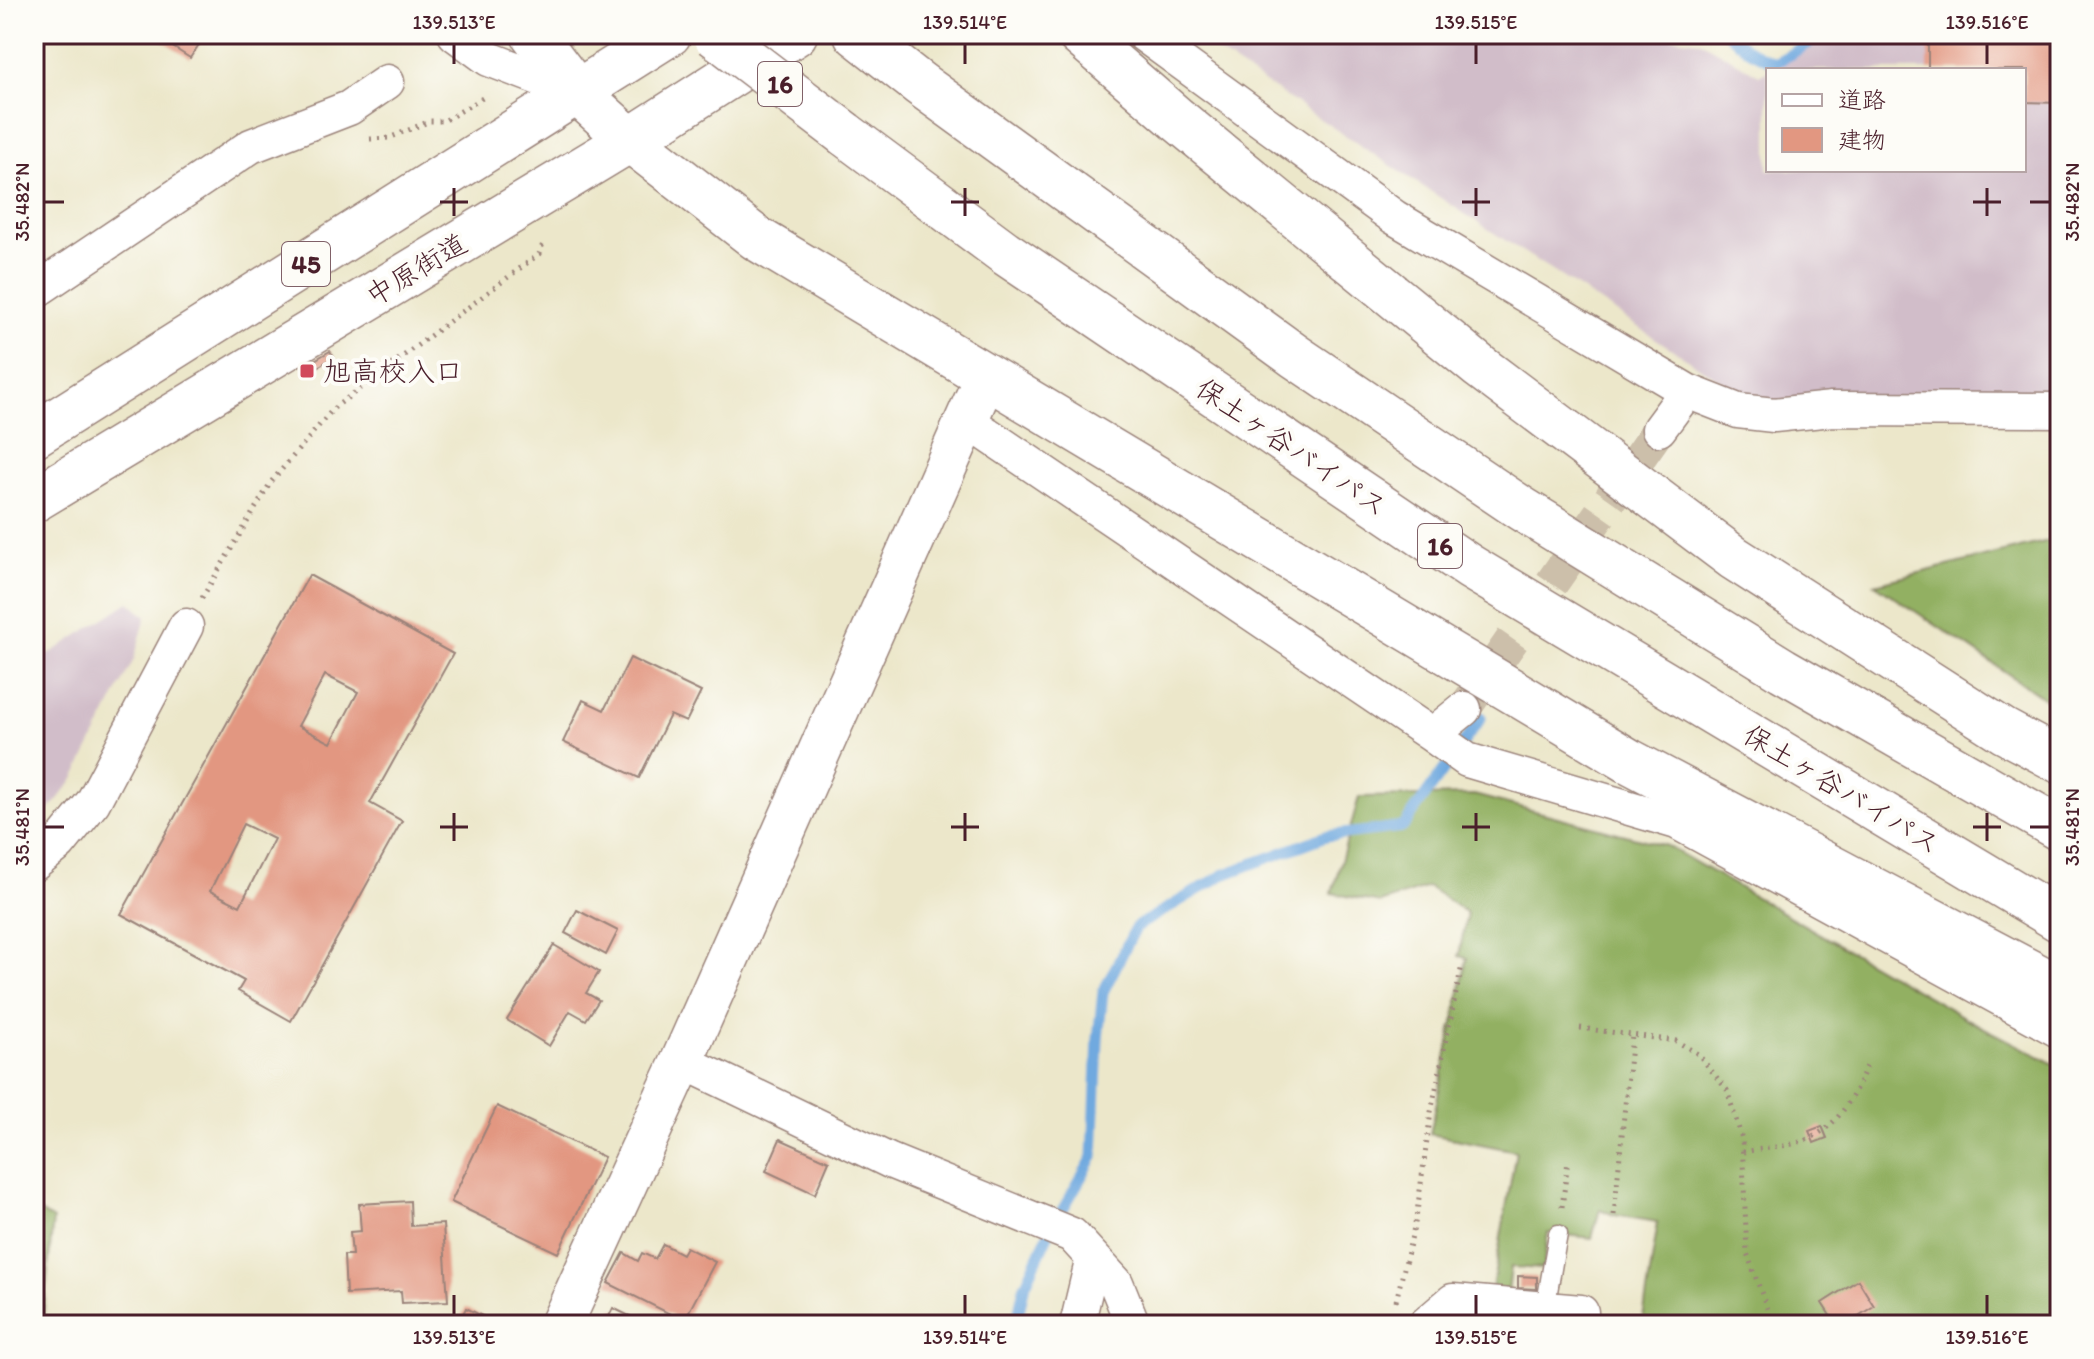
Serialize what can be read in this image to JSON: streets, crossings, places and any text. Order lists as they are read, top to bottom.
{
  "streets": {
    "main road": [
      "16",
      "45",
      "中原街道",
      "保土ヶ谷バイパス"
    ]
  },
  "places": {
    "transit": ["旭高校入口"]
  },
  "legend": ["道路", "建物"],
  "coordinates": [
    "139.513°E",
    "139.514°E",
    "139.515°E",
    "139.516°E",
    "35.482°N",
    "35.481°N"
  ]
}
